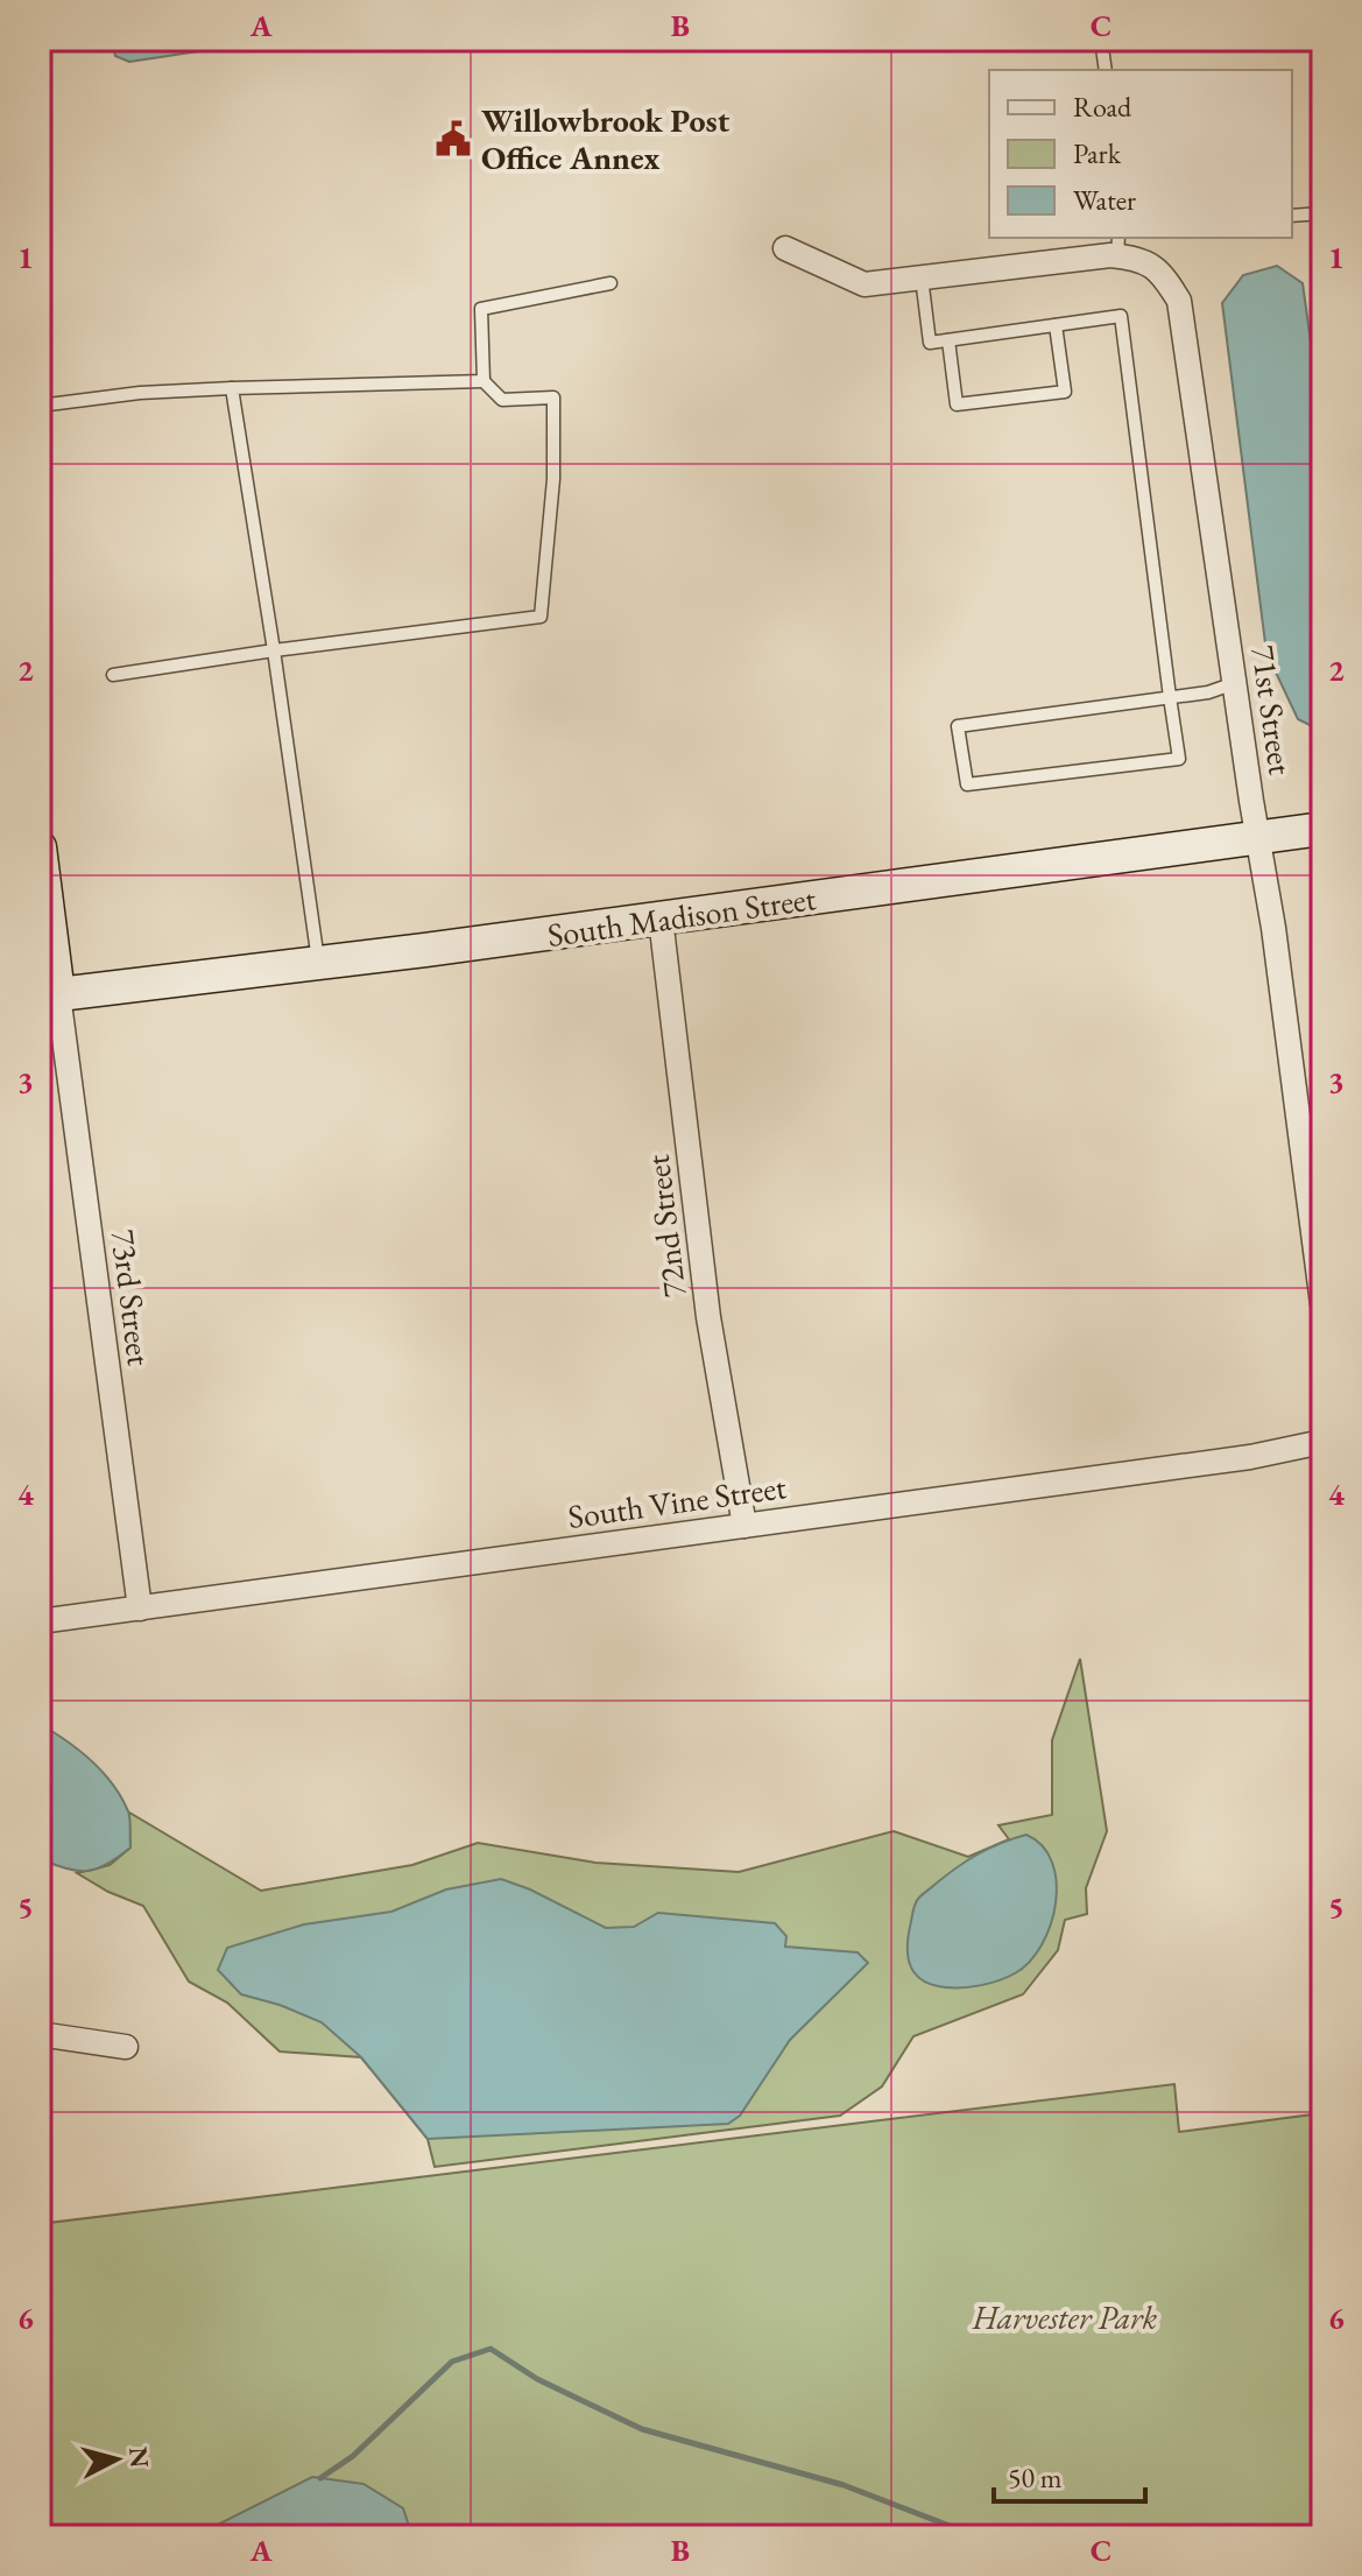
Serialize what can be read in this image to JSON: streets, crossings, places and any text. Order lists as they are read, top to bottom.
{
  "streets": {
    "street": [
      "71st Street",
      "South Madison Street",
      "72nd Street",
      "73rd Street",
      "South Vine Street"
    ]
  },
  "crossings": [
    ["71st Street", "South Madison Street"],
    ["South Madison Street", "72nd Street"],
    ["South Madison Street", "73rd Street"],
    ["72nd Street", "South Vine Street"],
    ["73rd Street", "South Vine Street"]
  ],
  "parks": ["Harvester Park"],
  "places": {
    "public building": ["Willowbrook Post Office Annex"]
  },
  "legend": ["Road", "Park", "Water"],
  "scale_bar": "50 m",
  "north": "right",
  "grid": {
    "columns": ["A", "B", "C"],
    "rows": [
      "1",
      "2",
      "3",
      "4",
      "5",
      "6"
    ]
  }
}
